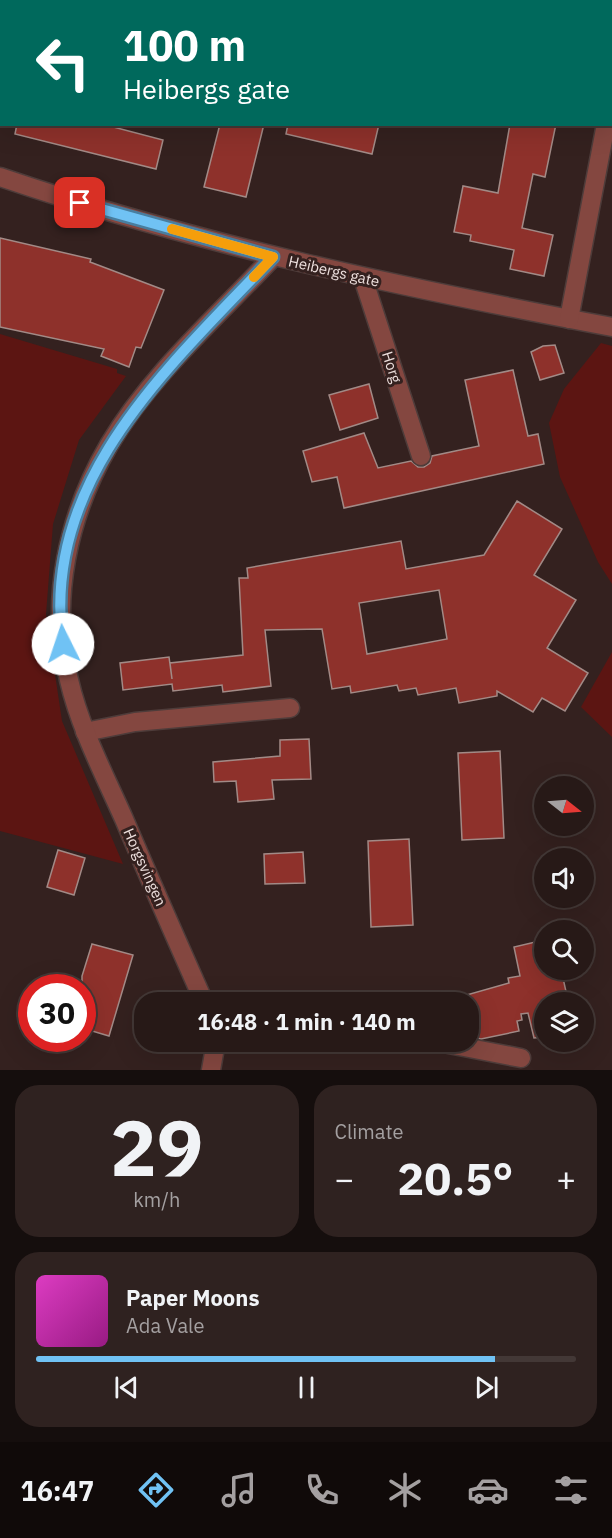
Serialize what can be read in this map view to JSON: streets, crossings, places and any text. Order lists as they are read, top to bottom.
{
  "streets": {
    "street": ["Heibergs gate", "Horg", "Horgsvingen"]
  },
  "crossings": [
    ["Heibergs gate", "Horg"],
    ["Heibergs gate", "Horgsvingen"]
  ],
  "north": "right",
  "page": {
    "turn": ["100 m", "Heibergs gate"],
    "limit": "30",
    "trip": "16:48 · 1 min · 140 m",
    "tile": [
      ["29", "km/h"],
      "Climate"
    ],
    "heat": ["−", "20.5°", "+"],
    "song": ["Paper Moons", "Ada Vale"],
    "tabs": "16:47"
  }
}
